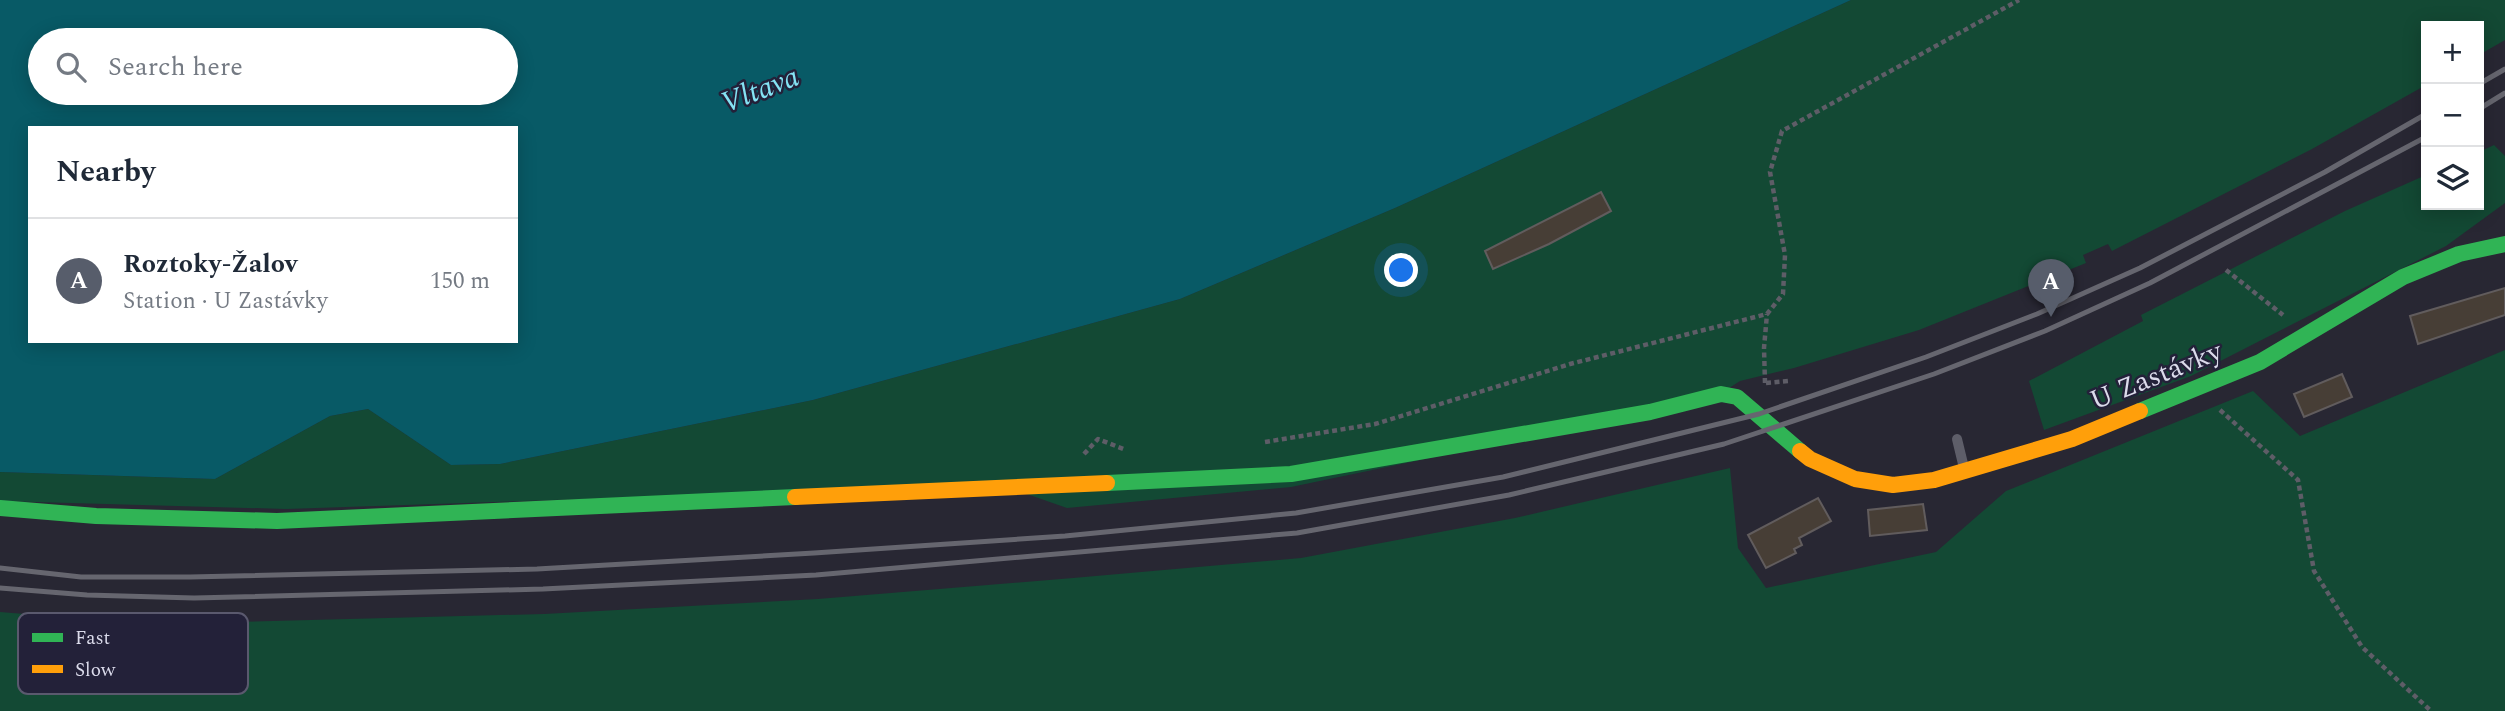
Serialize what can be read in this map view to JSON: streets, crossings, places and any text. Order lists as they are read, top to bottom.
{
  "streets": {
    "street": ["U Zastávky"]
  },
  "water": ["Vltava"],
  "legend": ["Fast", "Slow"],
  "page": {
    "map_buttons": ["+", "−"],
    "search": "Search here",
    "heading": "Nearby",
    "list": [
      {
        "mark": "A",
        "name": "Roztoky-Žalov",
        "note": "Station · U Zastávky",
        "value": "150 m"
      }
    ],
    "pins": "A"
  }
}
